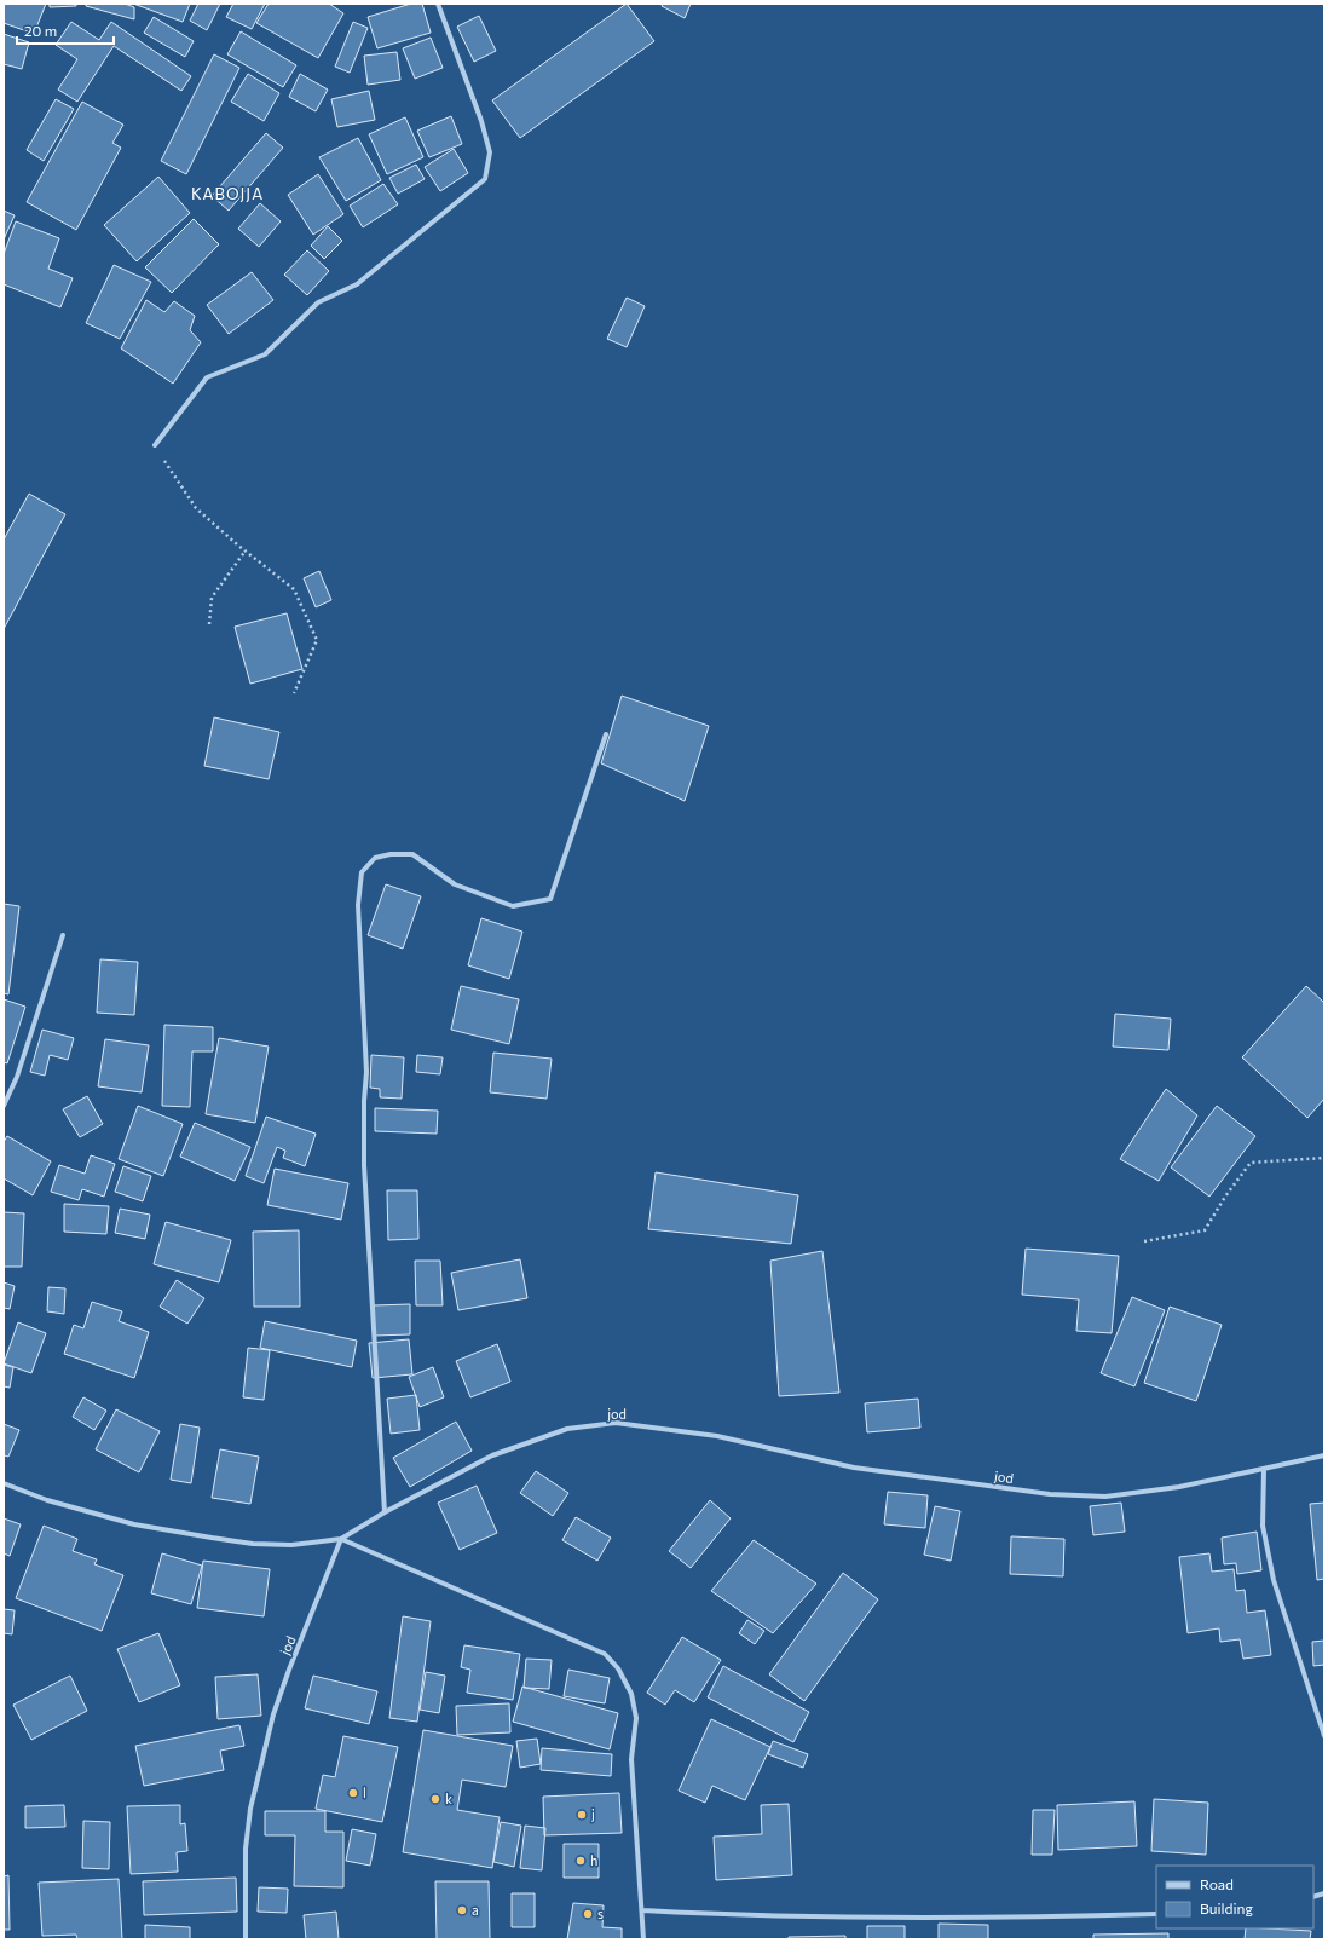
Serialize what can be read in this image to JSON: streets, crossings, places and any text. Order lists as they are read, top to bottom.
{
  "streets": {
    "street": ["jod"]
  },
  "districts": ["KABOJJA"],
  "places": [
    "l",
    "k",
    "j",
    "h",
    "a",
    "s"
  ],
  "legend": ["Road", "Building"],
  "scale_bar": "20 m"
}
